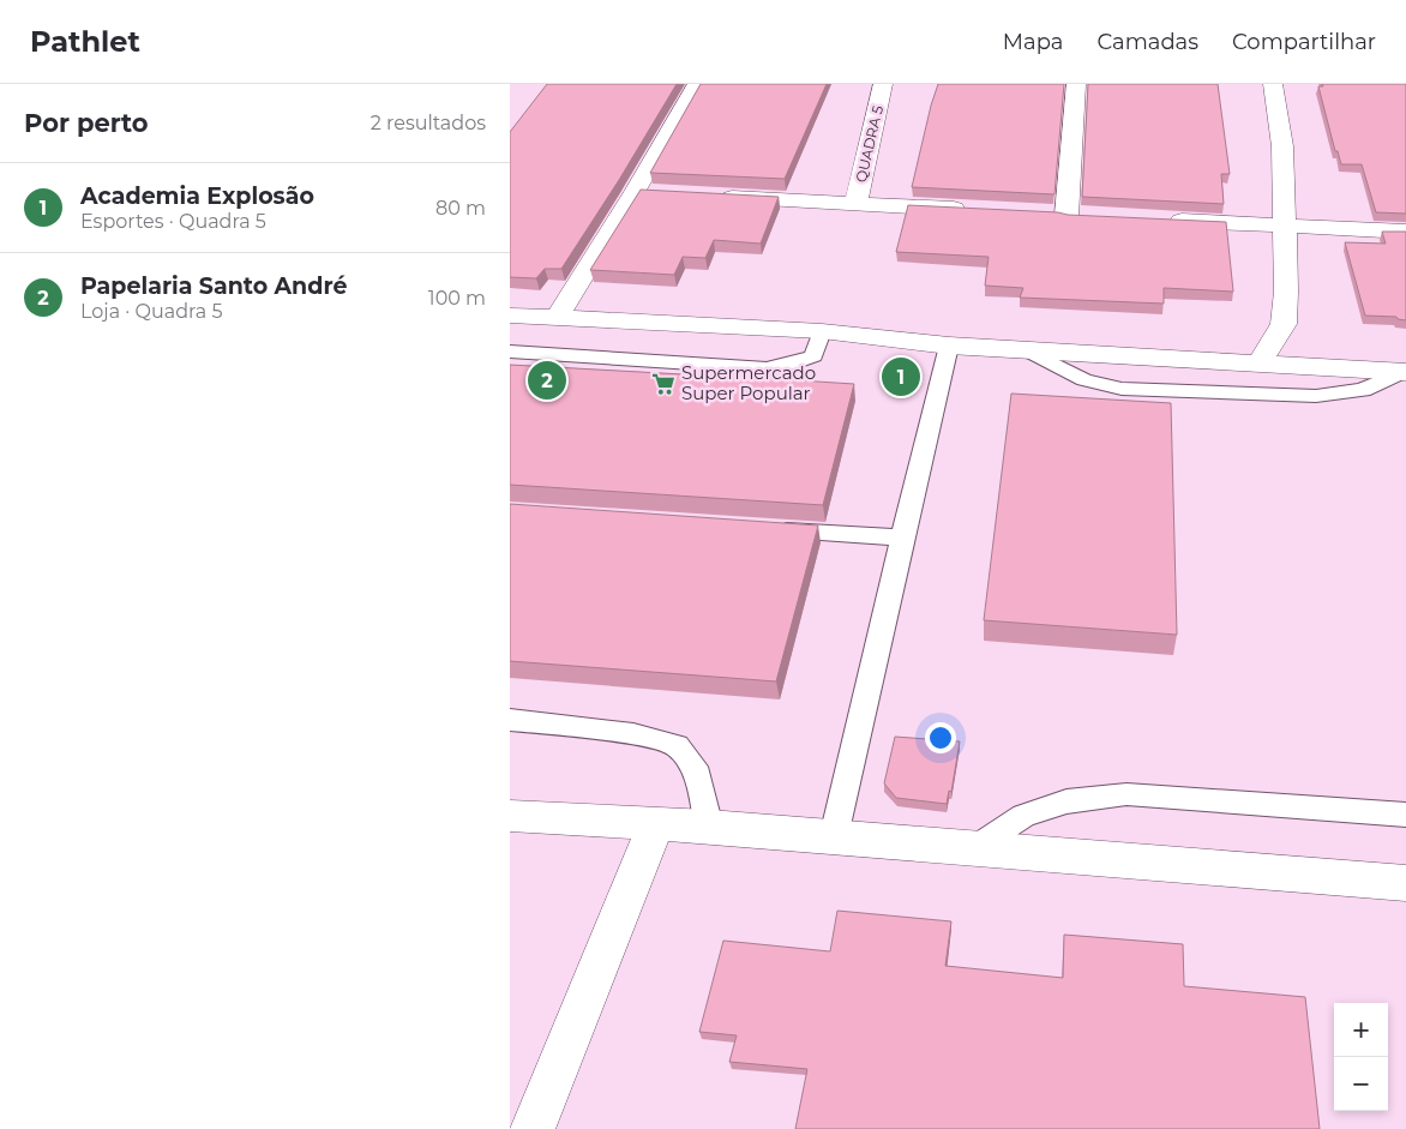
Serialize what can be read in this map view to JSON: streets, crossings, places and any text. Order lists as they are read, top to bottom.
{
  "streets": {
    "street": ["QUADRA 5"]
  },
  "places": {
    "supermarket": ["Supermercado Super Popular"]
  },
  "page": {
    "header": "Pathlet",
    "nav": ["Mapa", "Camadas", "Compartilhar"],
    "heading": ["Por perto", "2 resultados"],
    "list": [
      {
        "mark": "1",
        "name": "Academia Explosão",
        "note": "Esportes · Quadra 5",
        "value": "80 m"
      },
      {
        "mark": "2",
        "name": "Papelaria Santo André",
        "note": "Loja · Quadra 5",
        "value": "100 m"
      }
    ],
    "pins": ["1", "2"],
    "map_buttons": ["+", "−"]
  }
}
